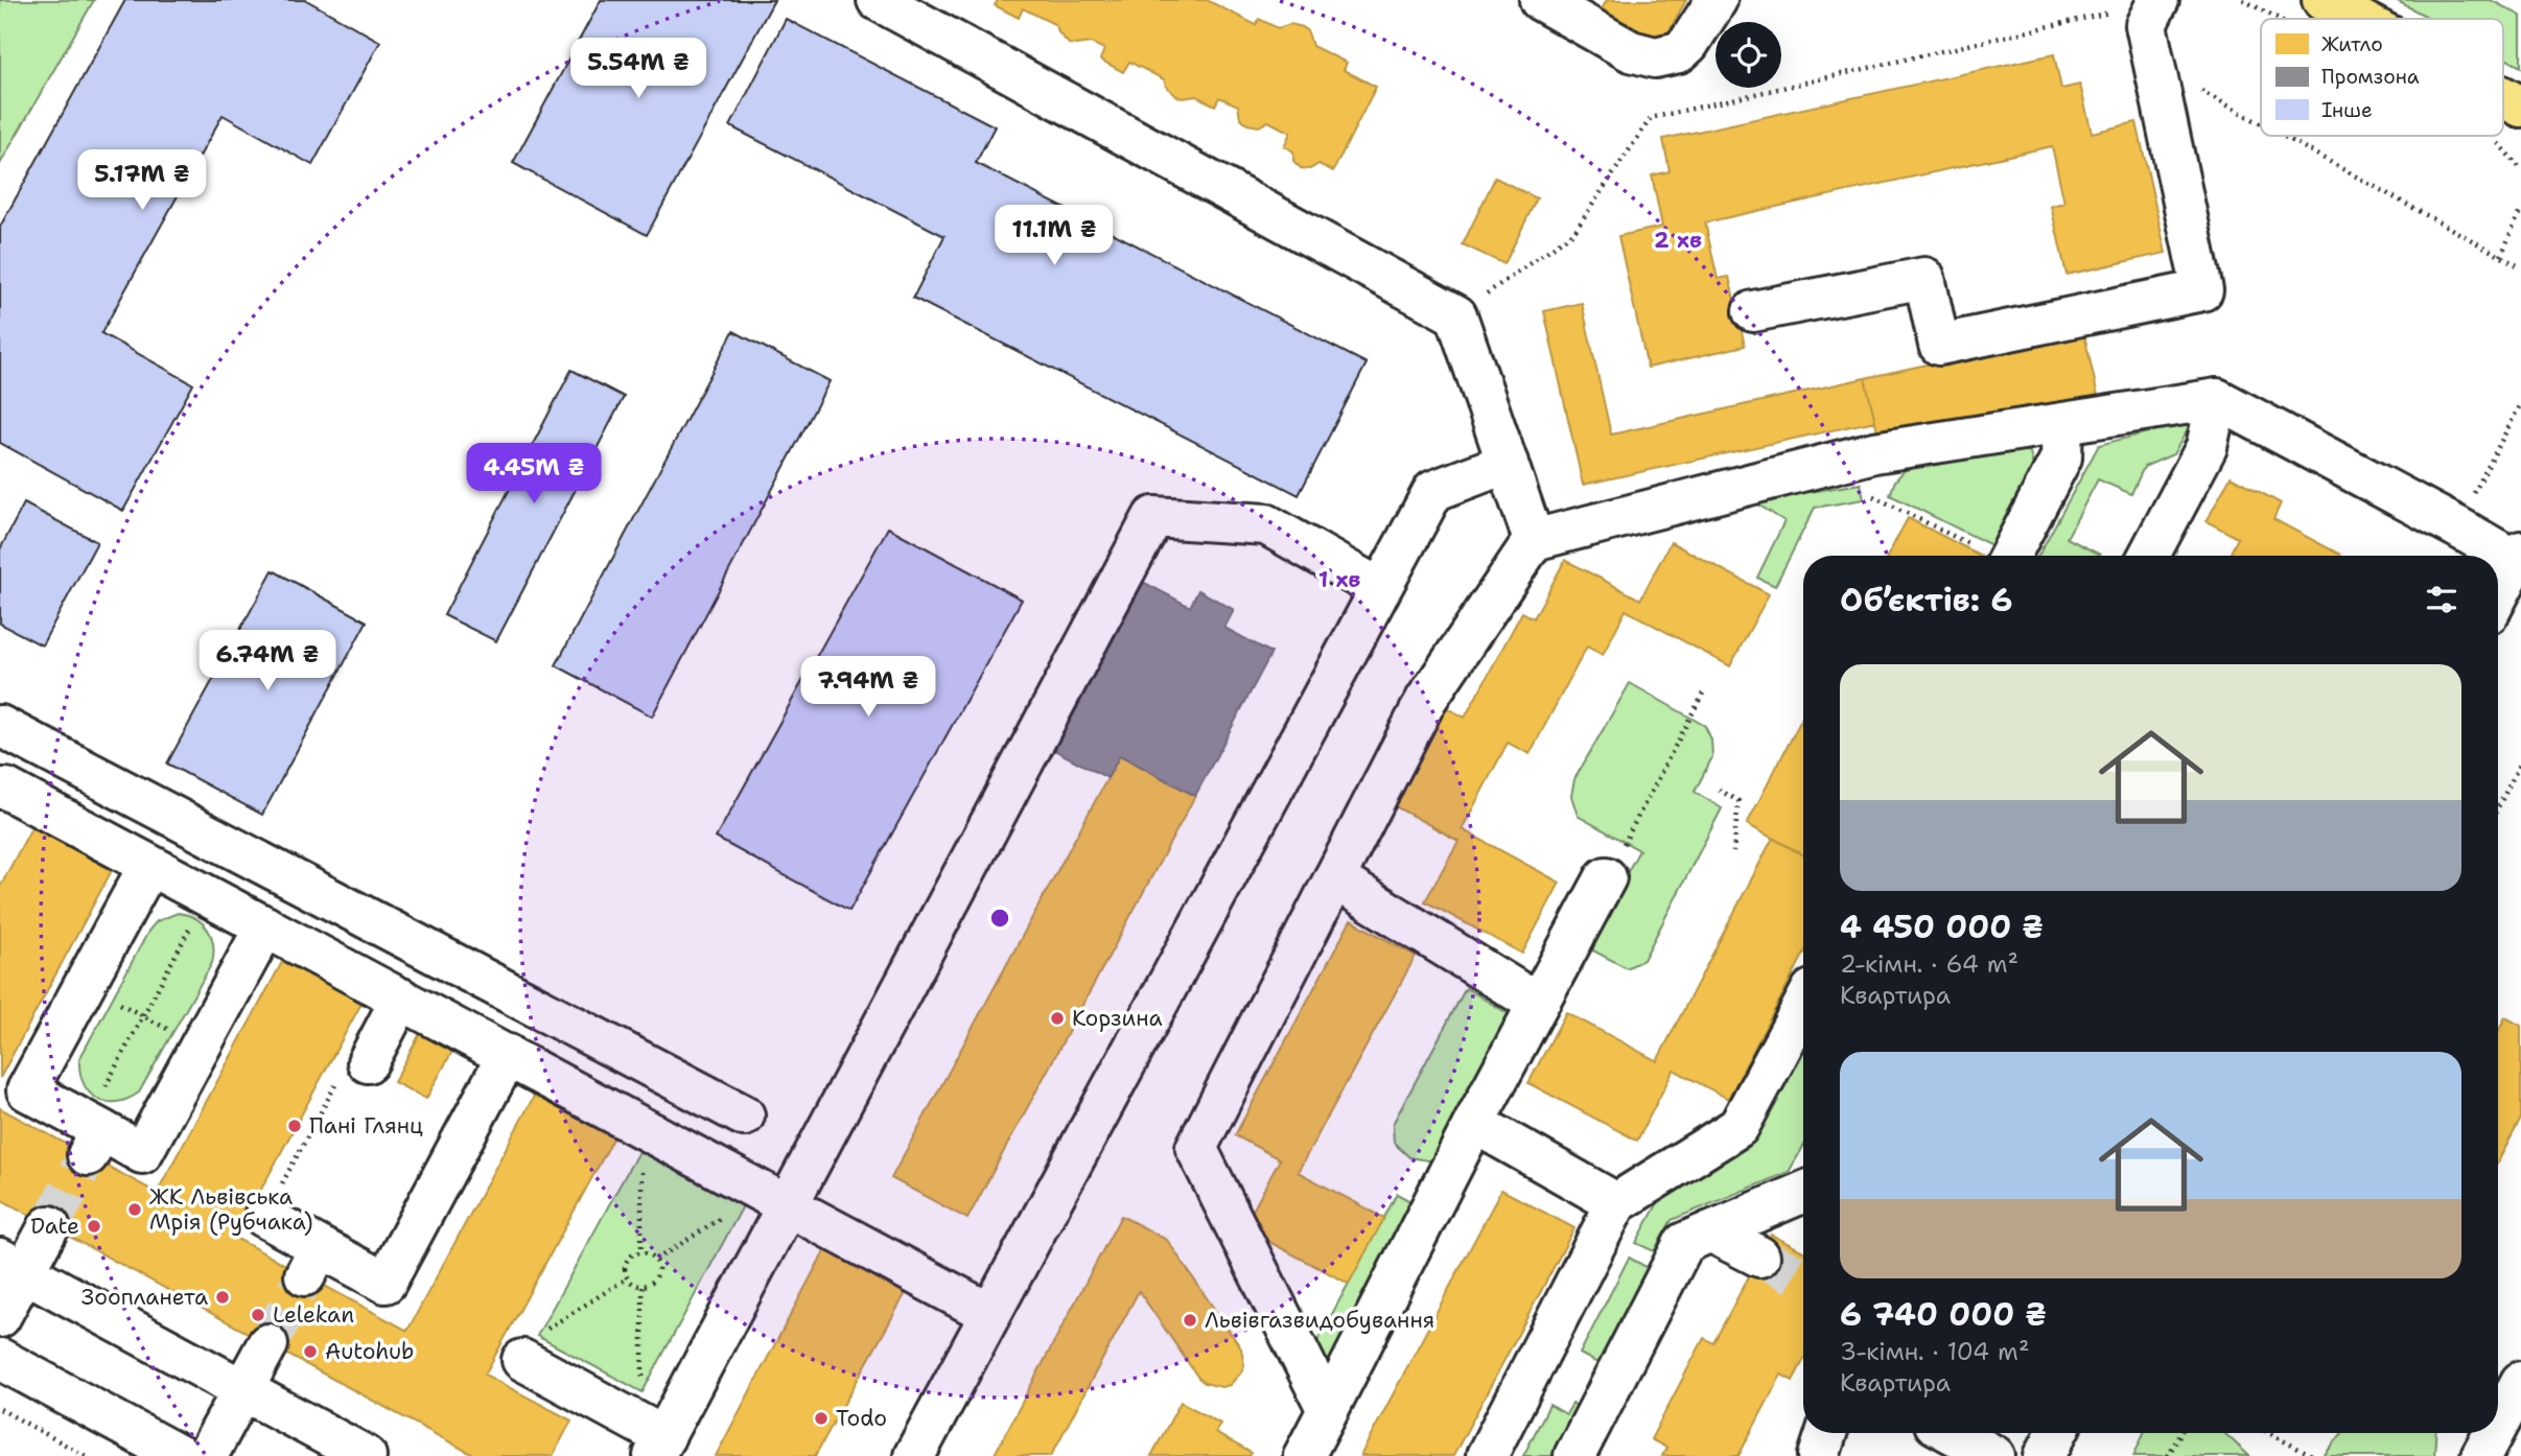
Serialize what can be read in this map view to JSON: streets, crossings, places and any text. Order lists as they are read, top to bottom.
{
  "places": [
    "Корзина",
    "Пані Глянц",
    "ЖК Львівська Мрія (Рубчака)",
    "Date",
    "Зоопланета",
    "Lelekan",
    "Львівгазвидобування",
    "Autohub",
    "Todo"
  ],
  "legend": ["Житло", "Промзона", "Інше"],
  "page": {
    "price": [
      "5.54M ₴",
      "5.17M ₴",
      "11.1M ₴",
      "4.45M ₴",
      "6.74M ₴",
      "7.94M ₴"
    ],
    "heading": "Об’єктів: 6",
    "list": [
      {
        "name": "4 450 000 ₴",
        "note": "2-кімн. · 64 m² · Квартира"
      },
      {
        "name": "6 740 000 ₴",
        "note": "3-кімн. · 104 m² · Квартира"
      }
    ]
  },
  "rings": ["2 хв", "1 хв"]
}
